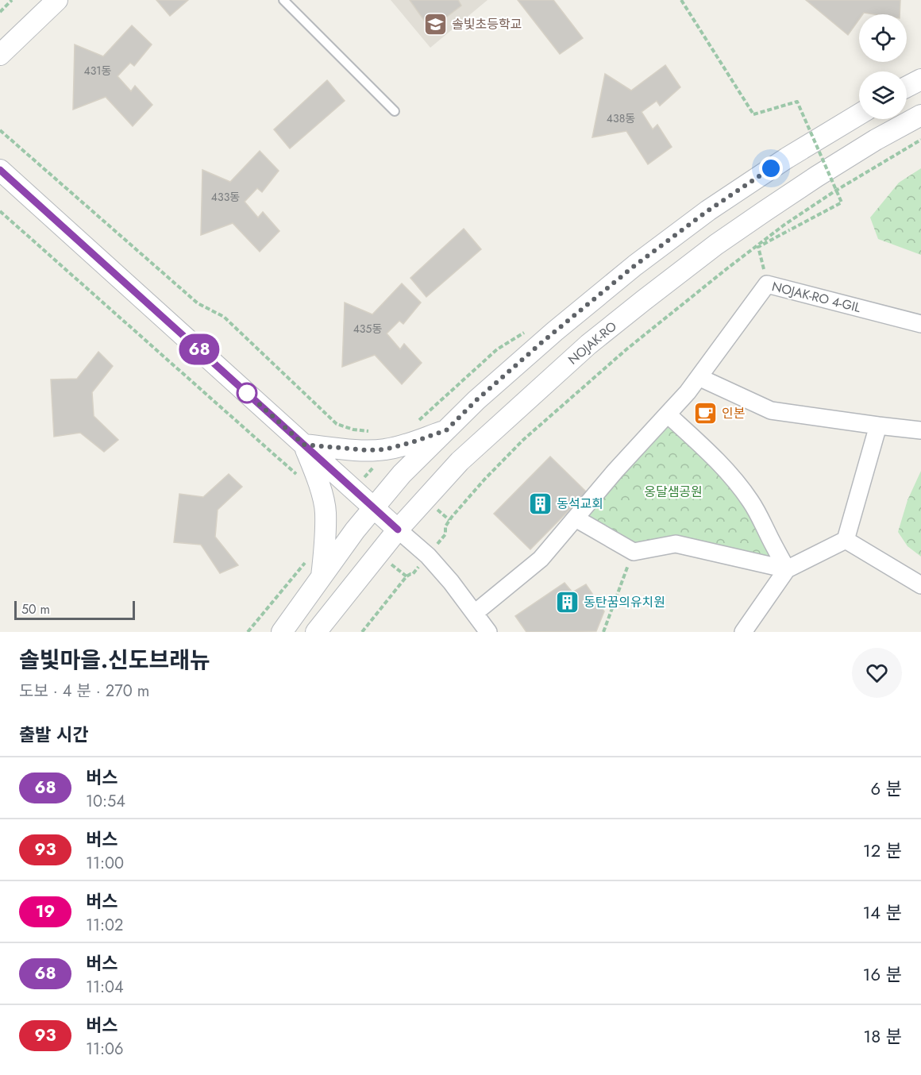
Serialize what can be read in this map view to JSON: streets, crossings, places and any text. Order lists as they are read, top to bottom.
{
  "streets": {
    "street": ["NOJAK-RO 4-GIL", "NOJAK-RO"]
  },
  "parks": ["옹달샘공원"],
  "places": {
    "school or university": ["솔빛초등학교"],
    "cafe": ["인본"],
    "building": ["동석교회", "동탄꿈의유치원"]
  },
  "lines": ["bus line 68"],
  "house_numbers": [
    "431동",
    "438동",
    "433동",
    "435동"
  ],
  "scale_bar": "50 m",
  "page": {
    "on_map": "68",
    "scale": "50 m",
    "heading": [
      ["솔빛마을.신도브래뉴", "도보 · 4 분 · 270 m"],
      "출발 시간"
    ],
    "list": [
      {
        "mark": "68",
        "name": "버스",
        "note": "10:54",
        "value": "6 분"
      },
      {
        "mark": "93",
        "name": "버스",
        "note": "11:00",
        "value": "12 분"
      },
      {
        "mark": "19",
        "name": "버스",
        "note": "11:02",
        "value": "14 분"
      },
      {
        "mark": "68",
        "name": "버스",
        "note": "11:04",
        "value": "16 분"
      },
      {
        "mark": "93",
        "name": "버스",
        "note": "11:06",
        "value": "18 분"
      }
    ]
  }
}
